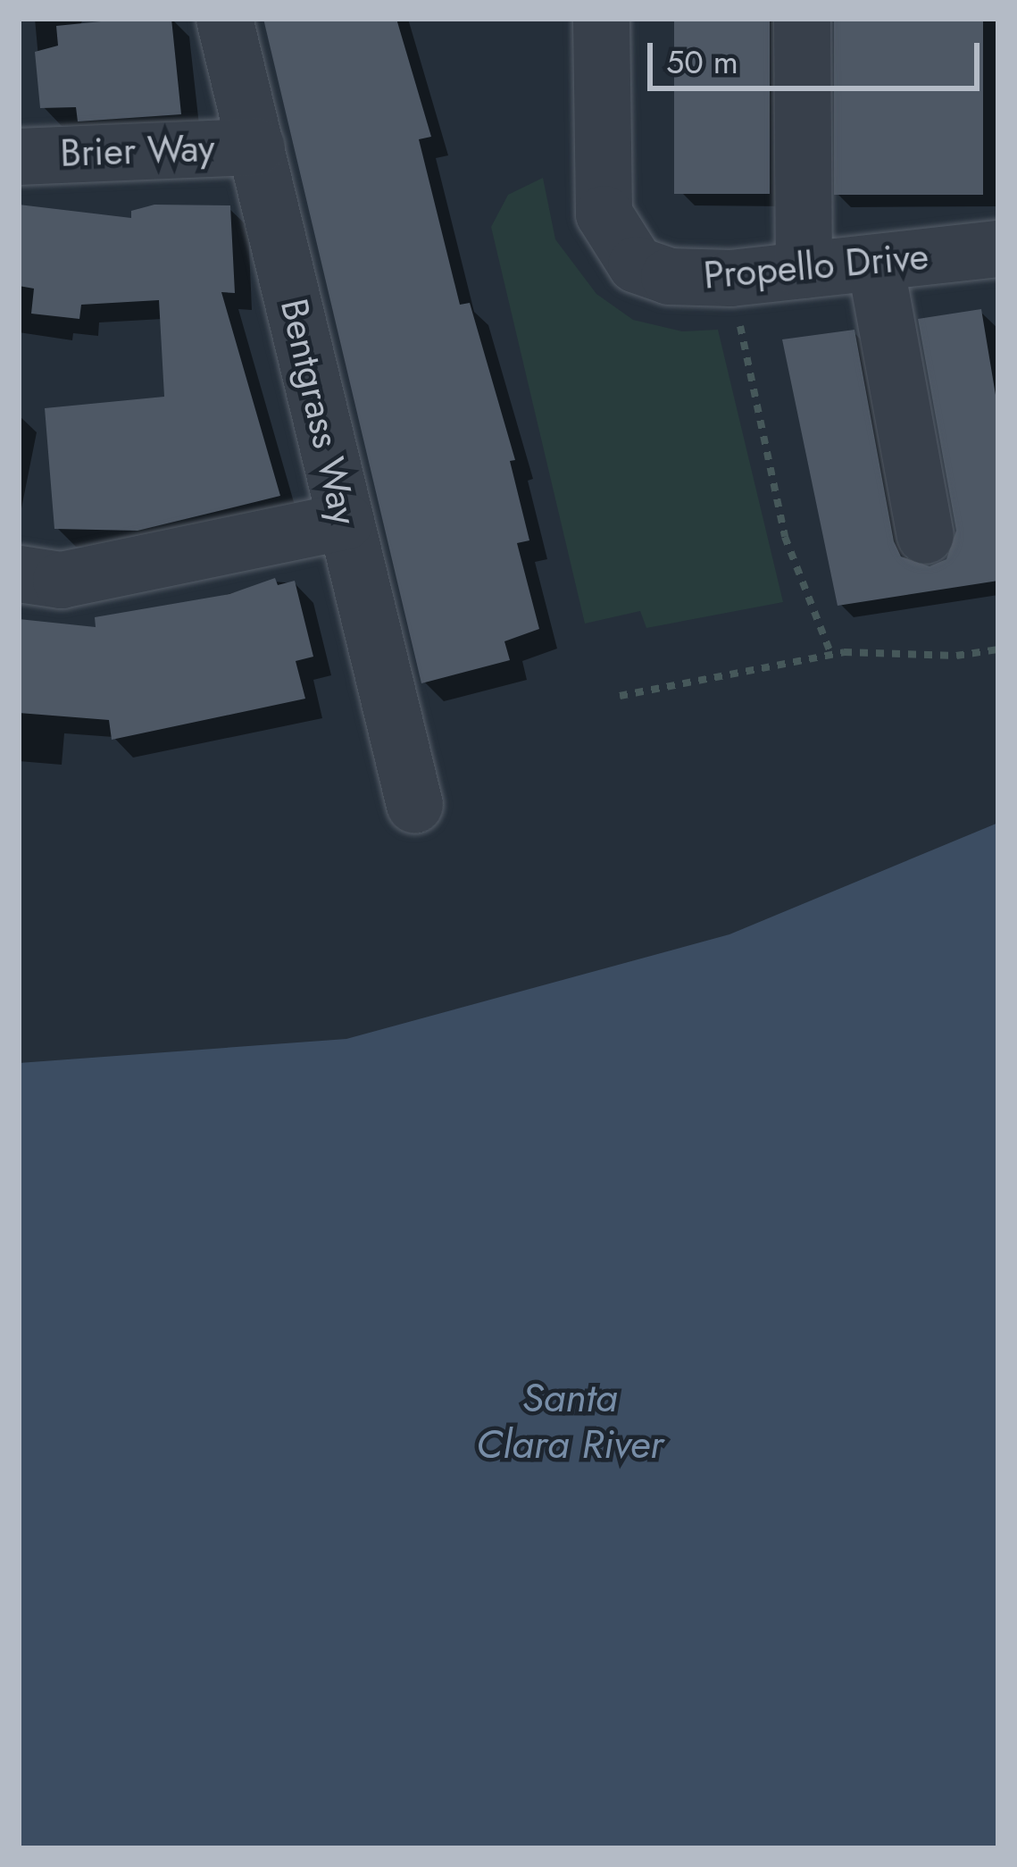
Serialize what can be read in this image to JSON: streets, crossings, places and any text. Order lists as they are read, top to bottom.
{
  "streets": {
    "street": ["Brier Way", "Propello Drive", "Bentgrass Way"]
  },
  "crossings": [
    ["Brier Way", "Bentgrass Way"]
  ],
  "water": ["Santa Clara River"],
  "scale_bar": "50 m"
}
